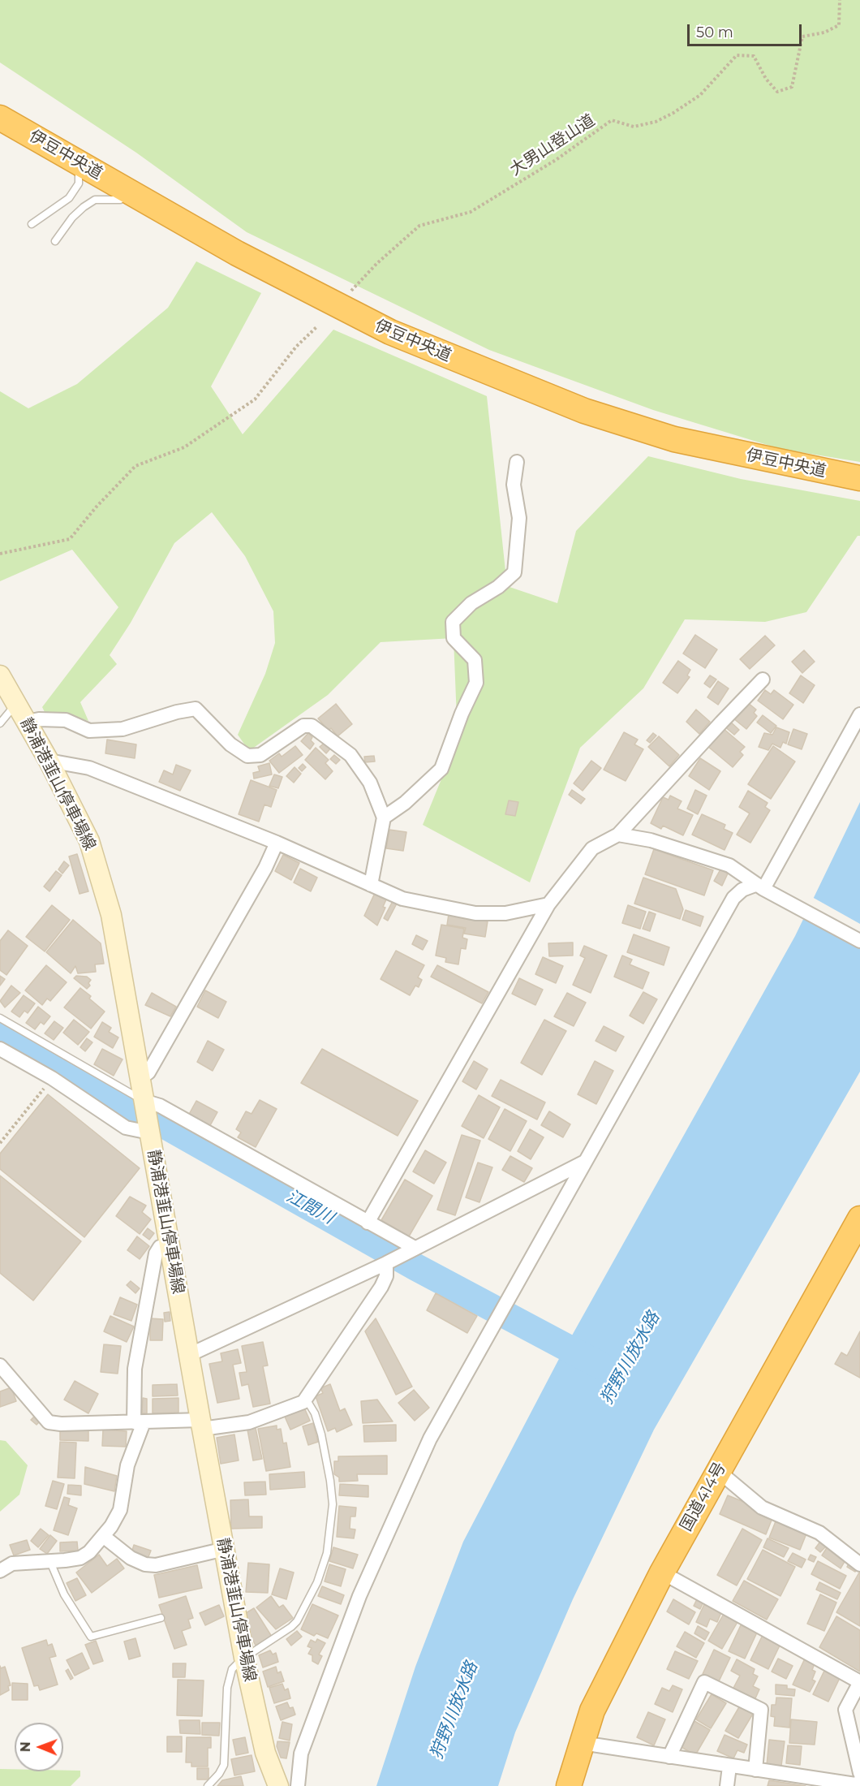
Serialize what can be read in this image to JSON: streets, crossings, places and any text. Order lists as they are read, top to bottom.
{
  "streets": {
    "highway": ["伊豆中央道", "国道414号"],
    "main road": ["静浦港韮山停車場線"],
    "path": ["大男山登山道"]
  },
  "water": ["江間川", "狩野川放水路"],
  "scale_bar": "50 m",
  "north": "left"
}
